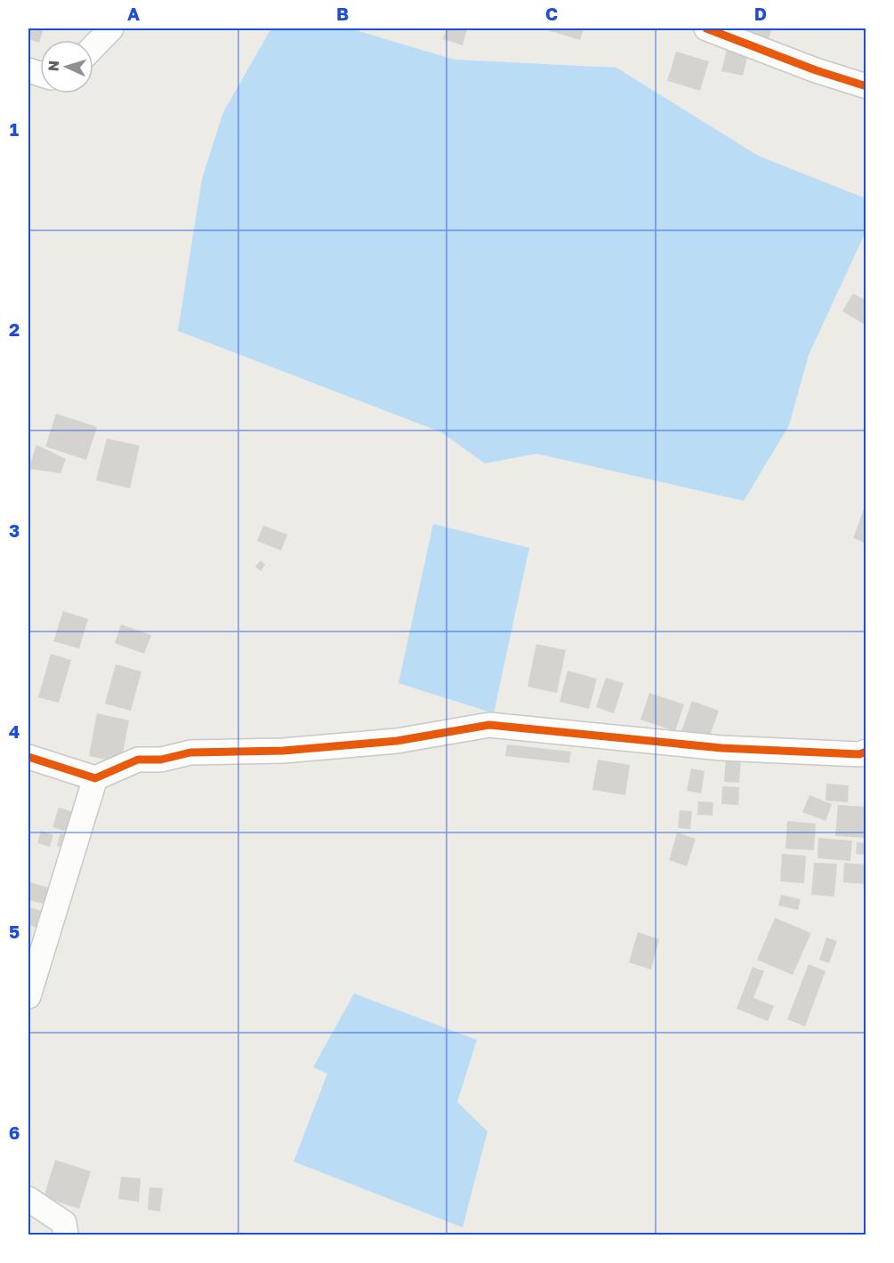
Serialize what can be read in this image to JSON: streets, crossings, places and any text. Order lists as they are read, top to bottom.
{
  "north": "left",
  "grid": {
    "columns": [
      "A",
      "B",
      "C",
      "D"
    ],
    "rows": [
      "1",
      "2",
      "3",
      "4",
      "5",
      "6"
    ]
  }
}
